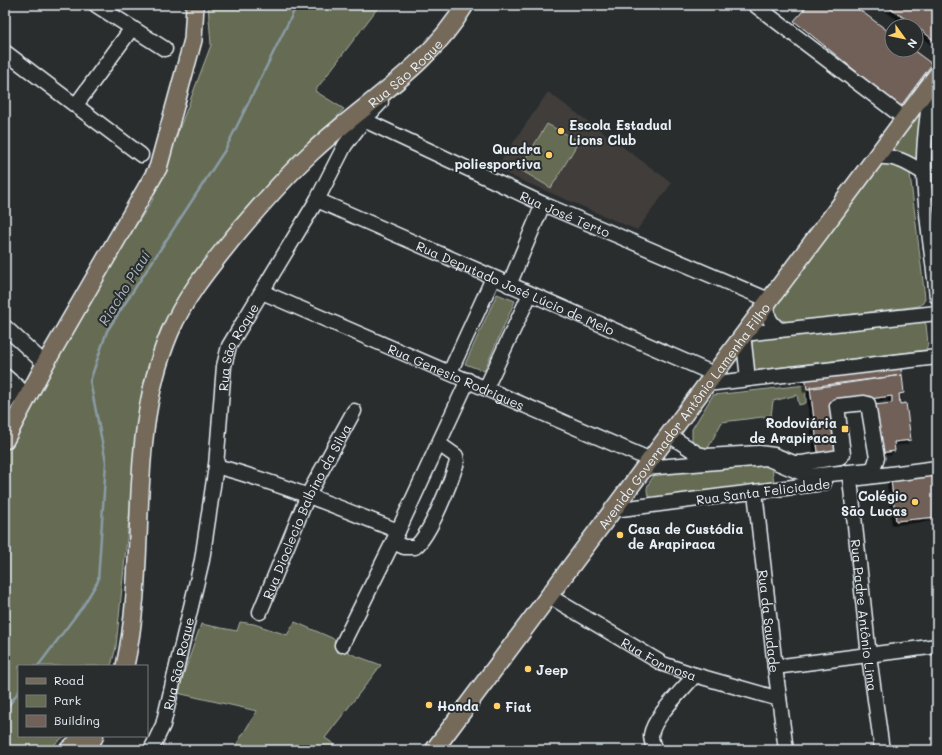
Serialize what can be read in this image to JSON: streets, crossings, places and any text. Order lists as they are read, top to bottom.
{
  "streets": {
    "main road": ["Rua São Roque", "Avenida Governador Antônio Lamenha Filho"],
    "street": [
      "Rua José Terto",
      "Rua Deputado José Lúcio de Melo",
      "Rua Genesio Rodrigues",
      "Rua Santa Felicidade",
      "Rua Dioclecio Balbino da Silva",
      "Rua Padre Antônio Lima",
      "Rua da Saudade",
      "Rua Formosa"
    ]
  },
  "crossings": [
    ["Rua São Roque", "Rua José Terto"],
    ["Rua São Roque", "Rua Deputado José Lúcio de Melo"],
    ["Rua São Roque", "Rua Genesio Rodrigues"],
    ["Rua José Terto", "Avenida Governador Antônio Lamenha Filho"],
    ["Rua Deputado José Lúcio de Melo", "Avenida Governador Antônio Lamenha Filho"],
    ["Rua Genesio Rodrigues", "Avenida Governador Antônio Lamenha Filho"],
    ["Avenida Governador Antônio Lamenha Filho", "Rua Santa Felicidade"],
    ["Avenida Governador Antônio Lamenha Filho", "Rua Formosa"],
    ["Rua Santa Felicidade", "Rua Padre Antônio Lima"],
    ["Rua Santa Felicidade", "Rua da Saudade"],
    ["Rua da Saudade", "Rua Formosa"]
  ],
  "water": ["Riacho Piauí"],
  "places": {
    "other": [
      "Escola Estadual Lions Club",
      "Quadra poliesportiva",
      "Colégio São Lucas",
      "Casa de Custódia de Arapiraca",
      "Jeep",
      "Honda",
      "Fiat"
    ],
    "transit": ["Rodoviária de Arapiraca"]
  },
  "legend": ["Road", "Park", "Building"],
  "north": "bottom right"
}
